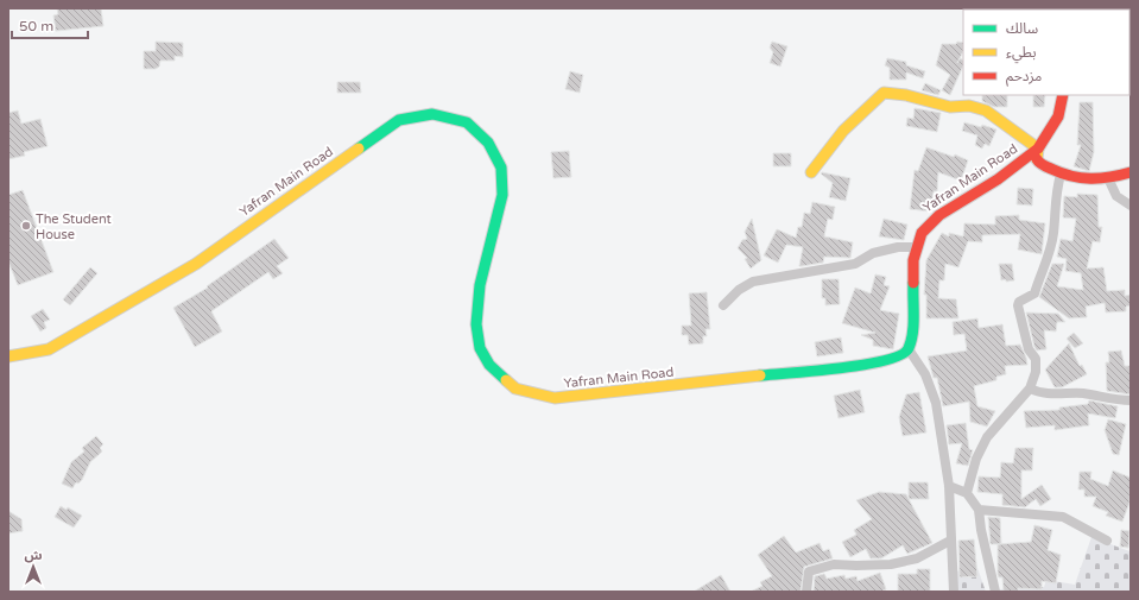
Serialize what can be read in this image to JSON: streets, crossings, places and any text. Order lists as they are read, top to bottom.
{
  "streets": {
    "main road": ["Yafran Main Road"]
  },
  "places": ["The Student House"],
  "legend": ["سالك", "بطيء", "مزدحم"],
  "scale_bar": "50 m",
  "north": "top"
}
